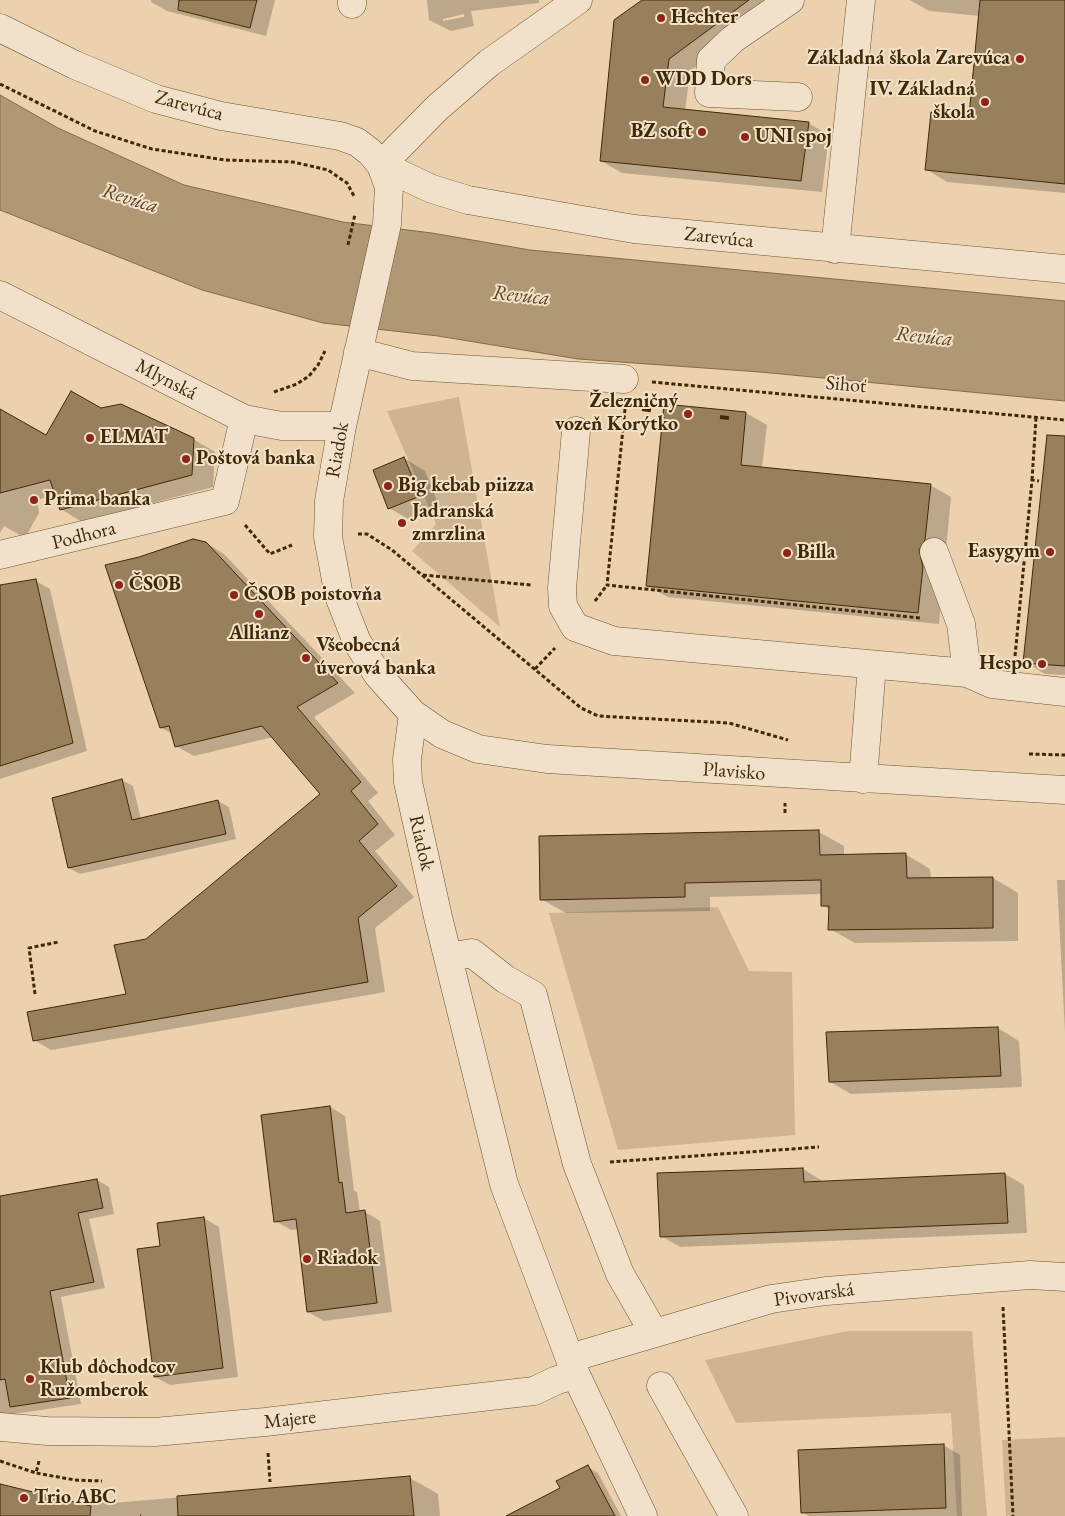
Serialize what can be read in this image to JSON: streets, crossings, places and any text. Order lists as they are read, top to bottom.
{
  "streets": {
    "street": [
      "Zarevúca",
      "Mlynská",
      "Riadok",
      "Podhora",
      "Plavisko",
      "Pivovarská",
      "Majere"
    ],
    "path": ["Sihoť"]
  },
  "crossings": [
    ["Zarevúca", "Riadok"],
    ["Mlynská", "Riadok"],
    ["Riadok", "Plavisko"],
    ["Riadok", "Pivovarská"],
    ["Riadok", "Majere"],
    ["Pivovarská", "Majere"]
  ],
  "water": ["Revúca"],
  "places": [
    "Hechter",
    "Základná škola Zarevúca",
    "WDD Dors",
    "IV. Základná škola",
    "BZ soft",
    "UNI spoj",
    "Železničný vozeň Korýtko",
    "ELMAT",
    "Poštová banka",
    "Big kebab piizza",
    "Prima banka",
    "Jadranská zmrzlina",
    "Easygym",
    "Billa",
    "ČSOB",
    "ČSOB poistovňa",
    "Allianz",
    "Všeobecná úverová banka",
    "Hespo",
    "Riadok",
    "Klub dôchodcov Ružomberok",
    "Trio ABC"
  ]
}
